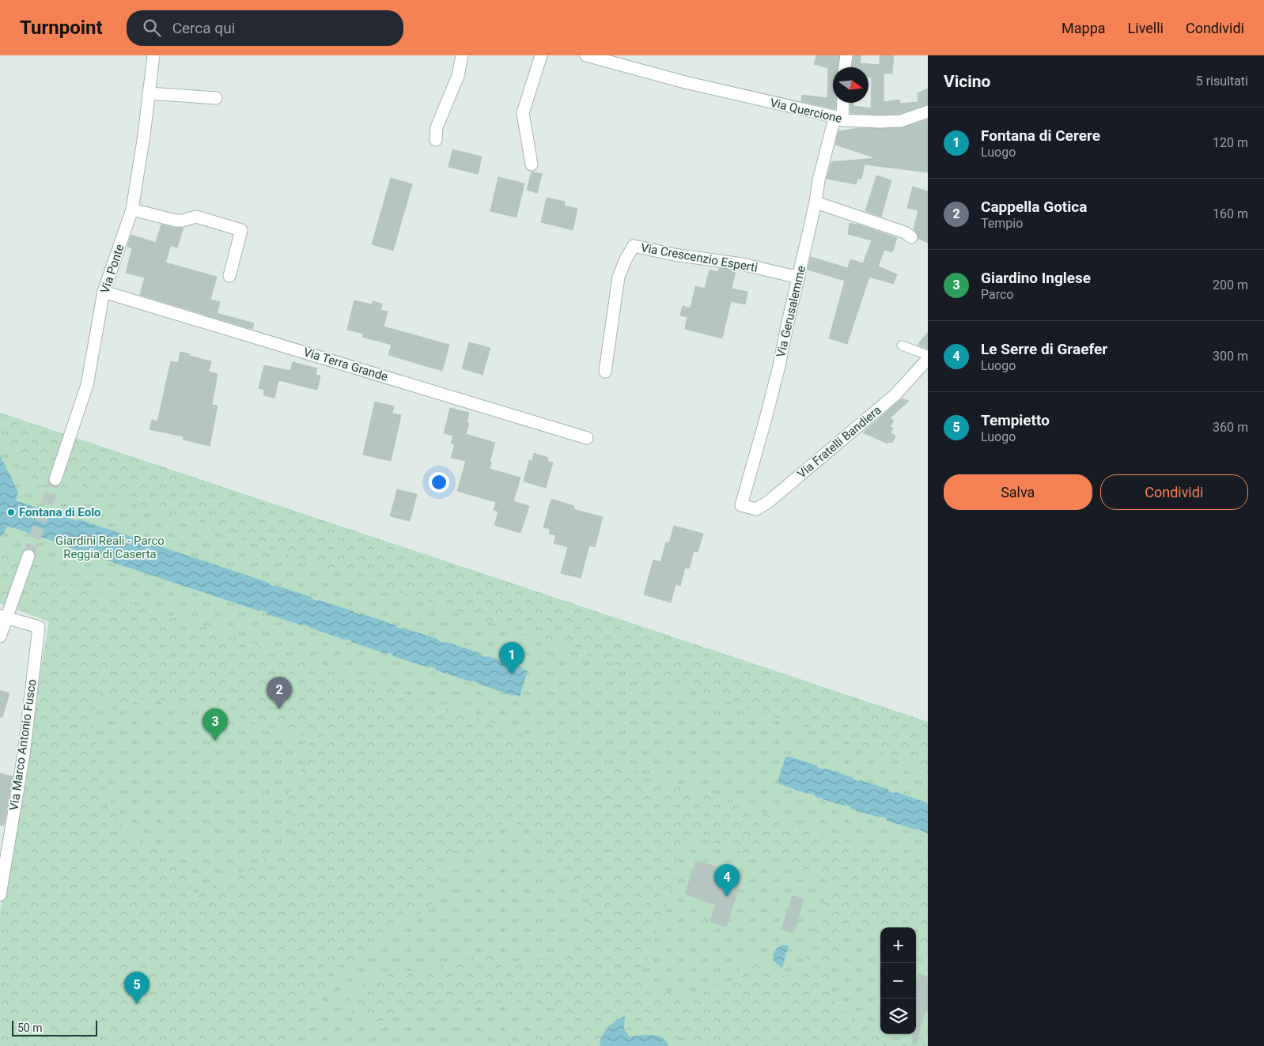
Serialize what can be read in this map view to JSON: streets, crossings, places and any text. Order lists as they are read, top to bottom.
{
  "streets": {
    "street": [
      "Via Quercione",
      "Via Crescenzio Esperti",
      "Via Ponte",
      "Via Gerusalemme",
      "Via Terra Grande",
      "Via Fratelli Bandiera",
      "Via Marco Antonio Fusco"
    ]
  },
  "crossings": [
    ["Via Quercione", "Via Gerusalemme"],
    ["Via Crescenzio Esperti", "Via Gerusalemme"],
    ["Via Ponte", "Via Terra Grande"],
    ["Via Gerusalemme", "Via Fratelli Bandiera"]
  ],
  "parks": ["Giardini Reali - Parco Reggia di Caserta"],
  "places": ["Fontana di Eolo"],
  "scale_bar": "50 m",
  "north": "right",
  "page": {
    "header": "Turnpoint",
    "search": "Cerca qui",
    "nav": ["Mappa", "Livelli", "Condividi"],
    "heading": ["Vicino", "5 risultati"],
    "list": [
      {
        "mark": "1",
        "name": "Fontana di Cerere",
        "note": "Luogo",
        "value": "120 m"
      },
      {
        "mark": "2",
        "name": "Cappella Gotica",
        "note": "Tempio",
        "value": "160 m"
      },
      {
        "mark": "3",
        "name": "Giardino Inglese",
        "note": "Parco",
        "value": "200 m"
      },
      {
        "mark": "4",
        "name": "Le Serre di Graefer",
        "note": "Luogo",
        "value": "300 m"
      },
      {
        "mark": "5",
        "name": "Tempietto",
        "note": "Luogo",
        "value": "360 m"
      }
    ],
    "buttons": ["Salva", "Condividi"],
    "pins": [
      "1",
      "2",
      "3",
      "4",
      "5"
    ],
    "map_buttons": ["+", "−"],
    "scale": "50 m"
  }
}
